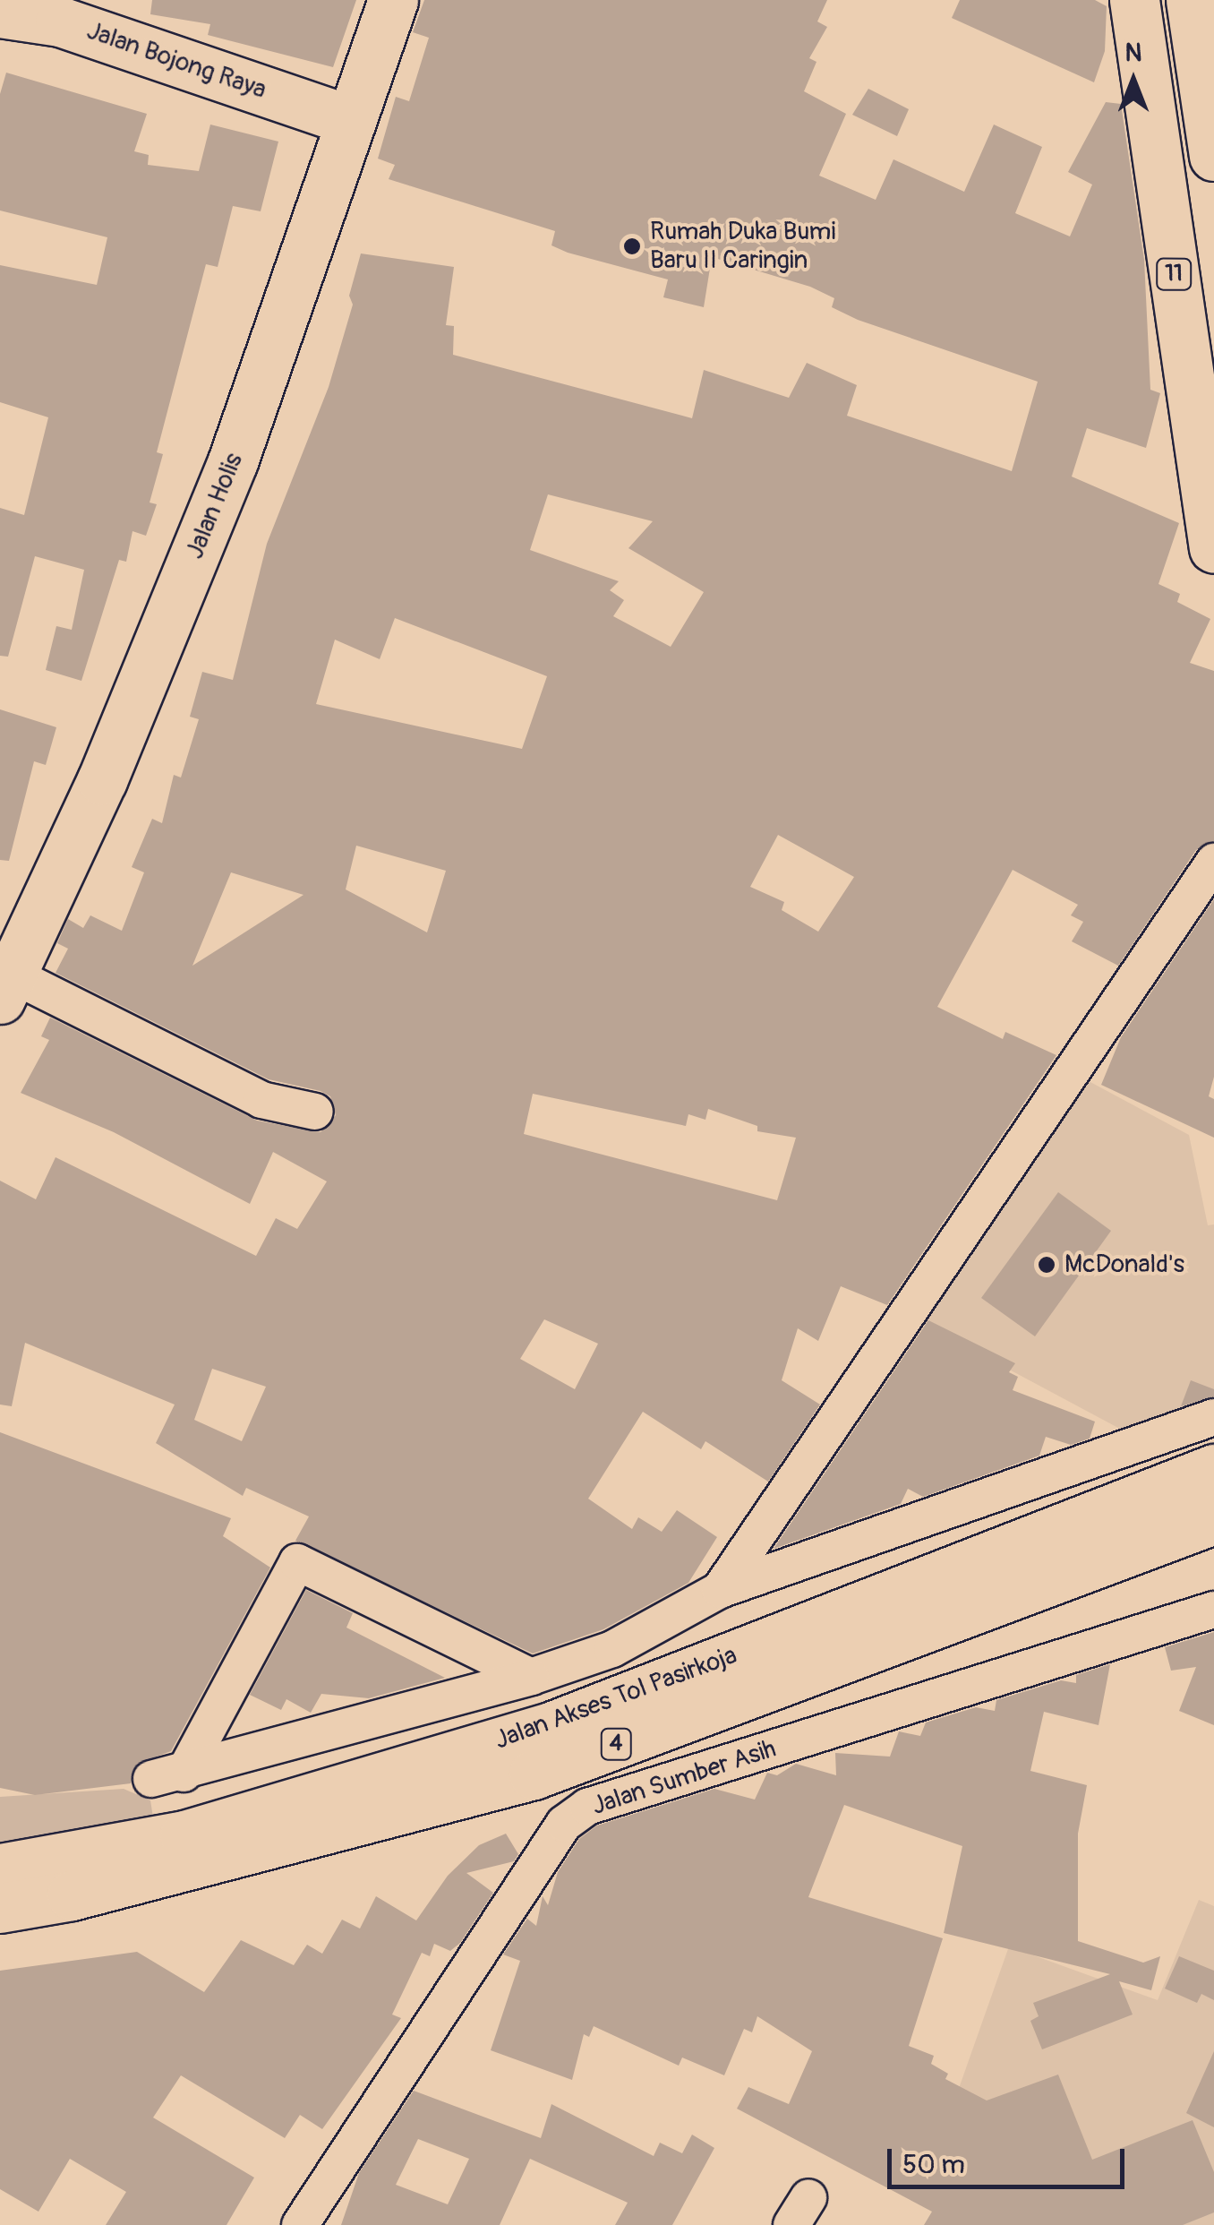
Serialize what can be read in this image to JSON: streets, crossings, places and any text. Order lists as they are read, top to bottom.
{
  "streets": {
    "main road": [
      "Jalan Bojong Raya",
      "11",
      "Jalan Holis",
      "Jalan Akses Tol Pasirkoja",
      "4"
    ],
    "street": ["Jalan Sumber Asih"]
  },
  "crossings": [
    ["Jalan Bojong Raya", "Jalan Holis"]
  ],
  "places": ["Rumah Duka Bumi Baru II Caringin", "McDonald's"],
  "scale_bar": "50 m",
  "north": "top"
}
